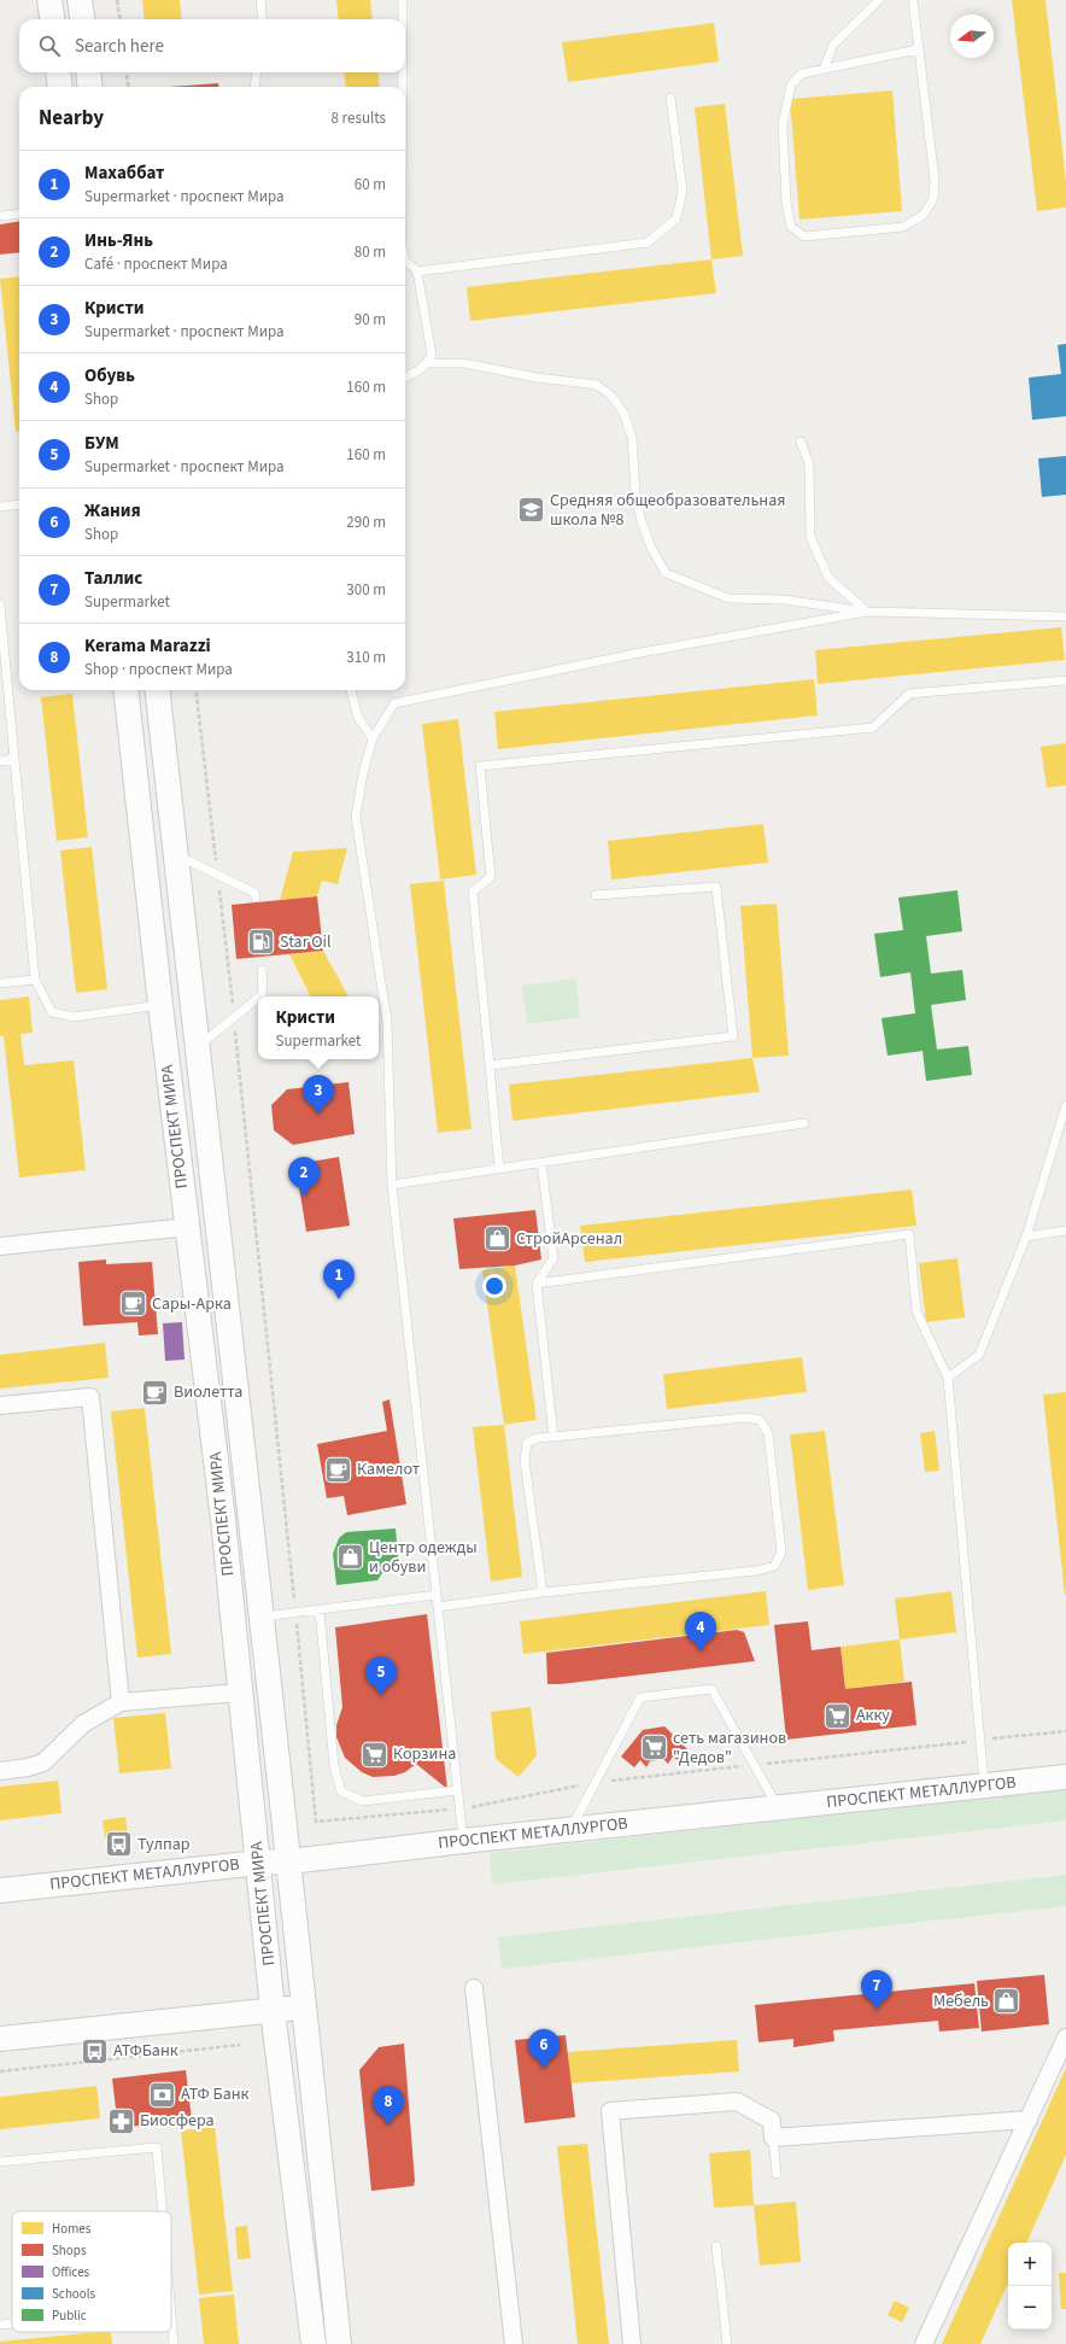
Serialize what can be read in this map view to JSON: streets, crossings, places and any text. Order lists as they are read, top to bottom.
{
  "streets": {
    "main road": ["ПРОСПЕКТ МИРА", "ПРОСПЕКТ МЕТАЛЛУРГОВ"]
  },
  "crossings": [
    ["ПРОСПЕКТ МИРА", "ПРОСПЕКТ МЕТАЛЛУРГОВ"]
  ],
  "places": {
    "school or university": ["Средняя общеобразовательная школа №8"],
    "fuel station": ["Star Oil"],
    "shop": ["СтройАрсенал", "Центр одежды и обуви", "Мебель"],
    "cafe": ["Сары-Арка", "Виолетта", "Камелот"],
    "supermarket": ["Акку", "сеть магазинов \"Дедов\"", "Корзина"],
    "bus stop": ["Тулпар", "АТФБанк"],
    "bank": ["АТФ Банк"],
    "pharmacy": ["Биосфера"]
  },
  "legend": [
    "Homes",
    "Shops",
    "Offices",
    "Schools",
    "Public"
  ],
  "north": "left",
  "page": {
    "search": "Search here",
    "heading": ["Nearby", "8 results"],
    "list": [
      {
        "mark": "1",
        "name": "Махаббат",
        "note": "Supermarket · проспект Мира",
        "value": "60 m"
      },
      {
        "mark": "2",
        "name": "Инь-Янь",
        "note": "Café · проспект Мира",
        "value": "80 m"
      },
      {
        "mark": "3",
        "name": "Кристи",
        "note": "Supermarket · проспект Мира",
        "value": "90 m"
      },
      {
        "mark": "4",
        "name": "Обувь",
        "note": "Shop",
        "value": "160 m"
      },
      {
        "mark": "5",
        "name": "БУМ",
        "note": "Supermarket · проспект Мира",
        "value": "160 m"
      },
      {
        "mark": "6",
        "name": "Жания",
        "note": "Shop",
        "value": "290 m"
      },
      {
        "mark": "7",
        "name": "Таллис",
        "note": "Supermarket",
        "value": "300 m"
      },
      {
        "mark": "8",
        "name": "Kerama Marazzi",
        "note": "Shop · проспект Мира",
        "value": "310 m"
      }
    ],
    "popup": ["Кристи", "Supermarket"],
    "pins": [
      "3",
      "2",
      "1",
      "4",
      "5",
      "7",
      "6",
      "8"
    ],
    "map_buttons": ["+", "−"]
  }
}
